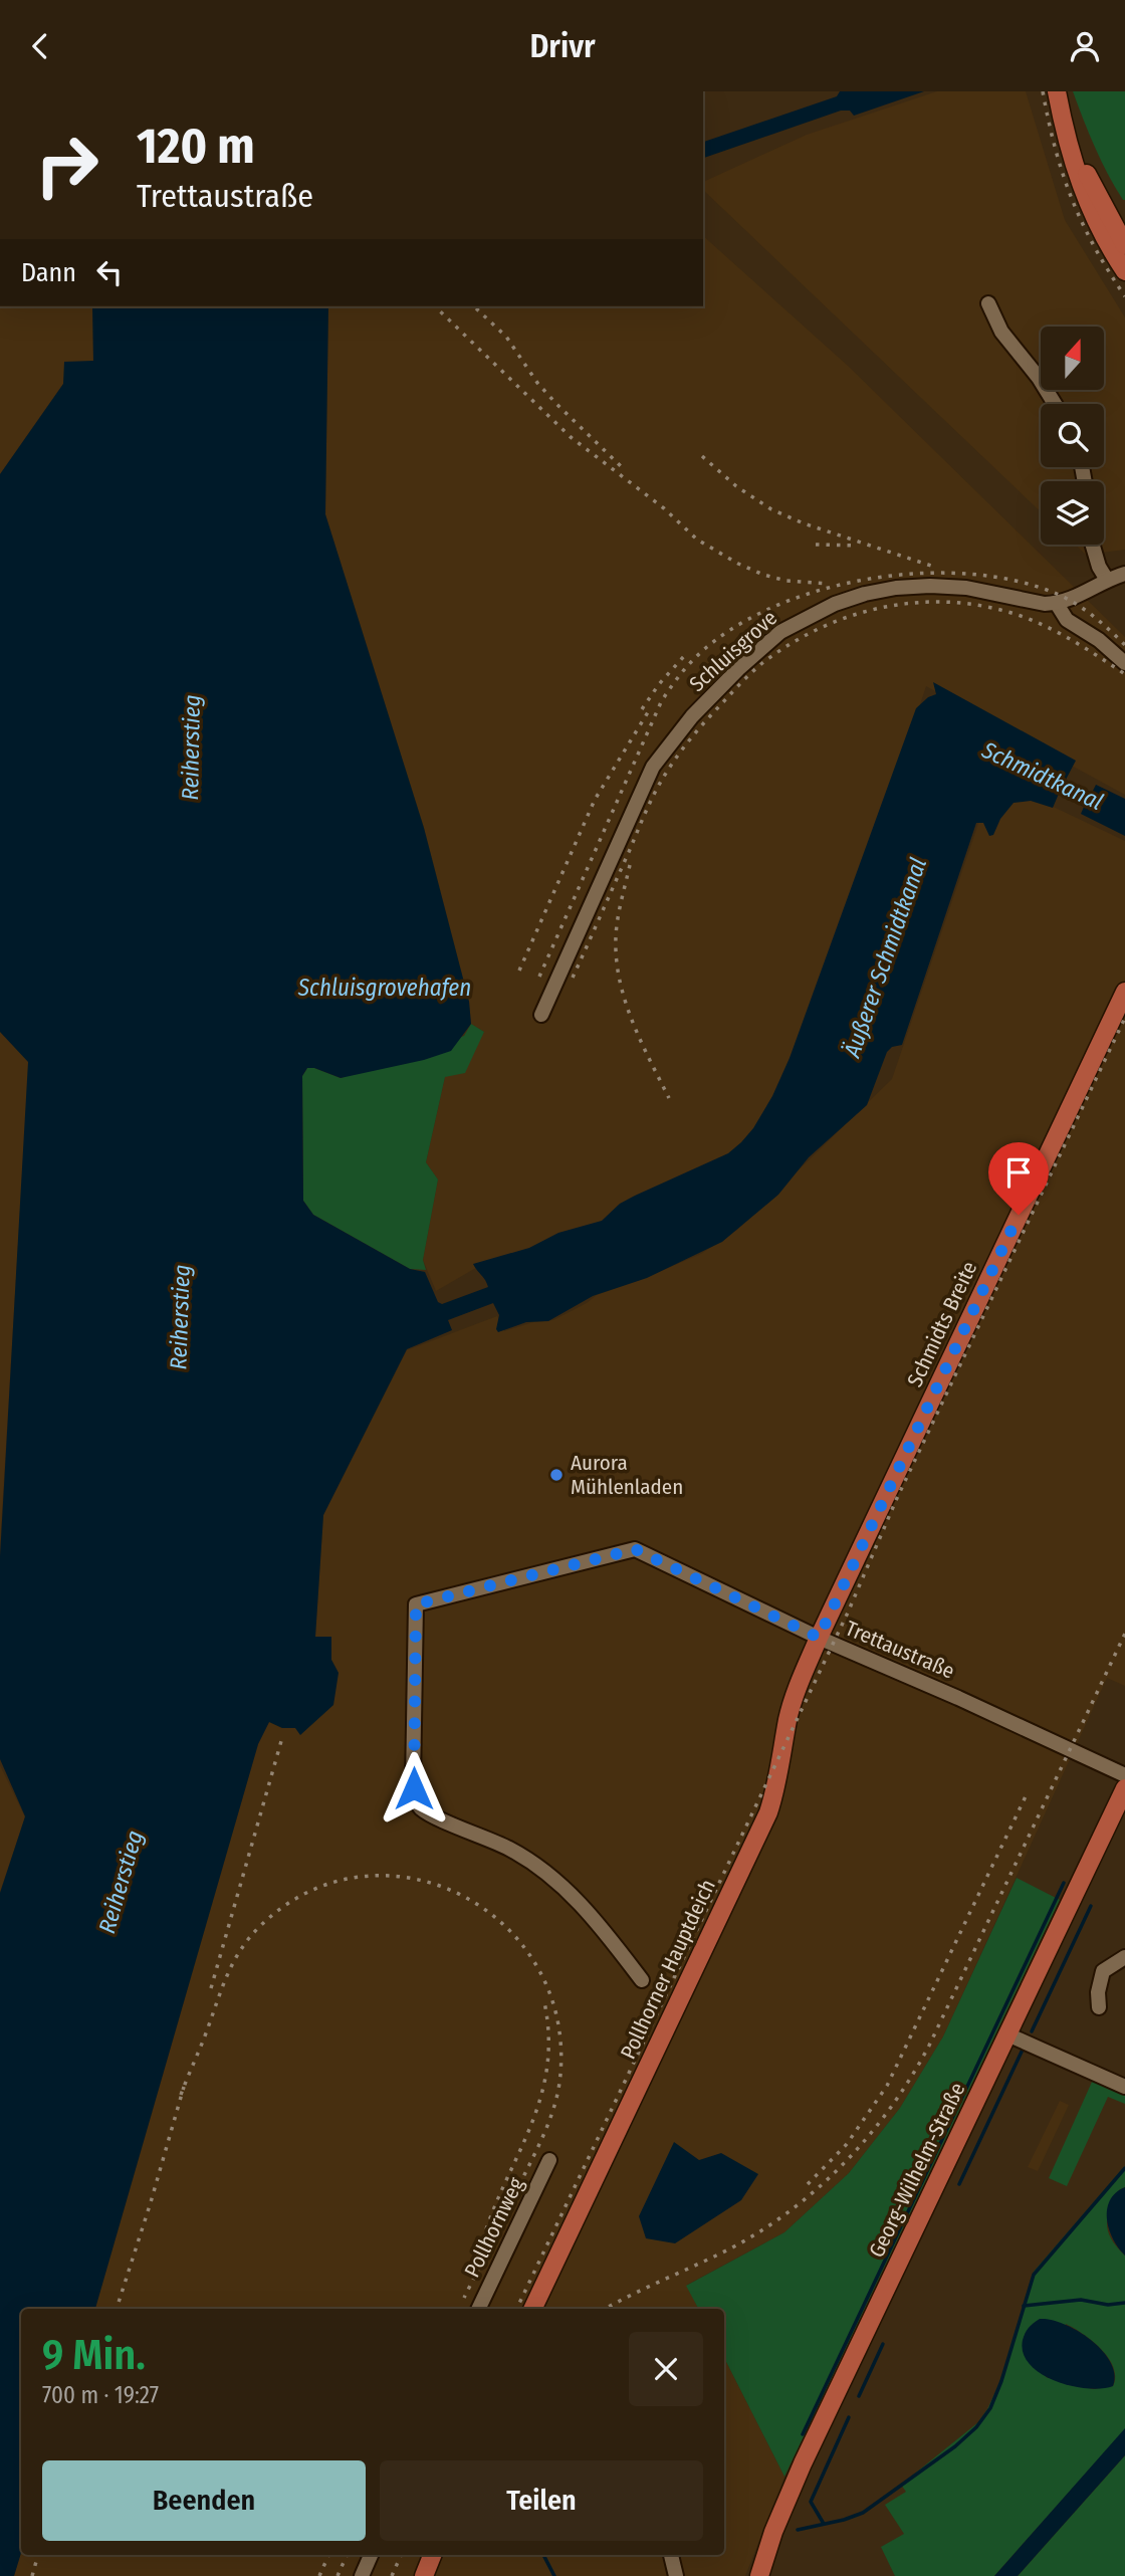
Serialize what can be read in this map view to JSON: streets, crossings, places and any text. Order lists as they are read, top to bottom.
{
  "streets": {
    "main road": ["Schmidts Breite", "Pollhorner Hauptdeich", "Georg-Wilhelm-Straße"],
    "street": ["Schluisgrove", "Trettaustraße", "Pollhornweg"]
  },
  "crossings": [
    ["Schmidts Breite", "Trettaustraße"],
    ["Schmidts Breite", "Pollhorner Hauptdeich"],
    ["Trettaustraße", "Pollhorner Hauptdeich"]
  ],
  "water": [
    "Reiherstieg",
    "Schmidtkanal",
    "Äußerer Schmidtkanal",
    "Schluisgrovehafen"
  ],
  "places": ["Aurora Mühlenladen"],
  "north": "top",
  "page": {
    "header": "Drivr",
    "turn": ["120 m", "Trettaustraße"],
    "then": "Dann",
    "heading": ["9 Min.", "700 m · 19:27"],
    "buttons": ["Beenden", "Teilen"]
  }
}
